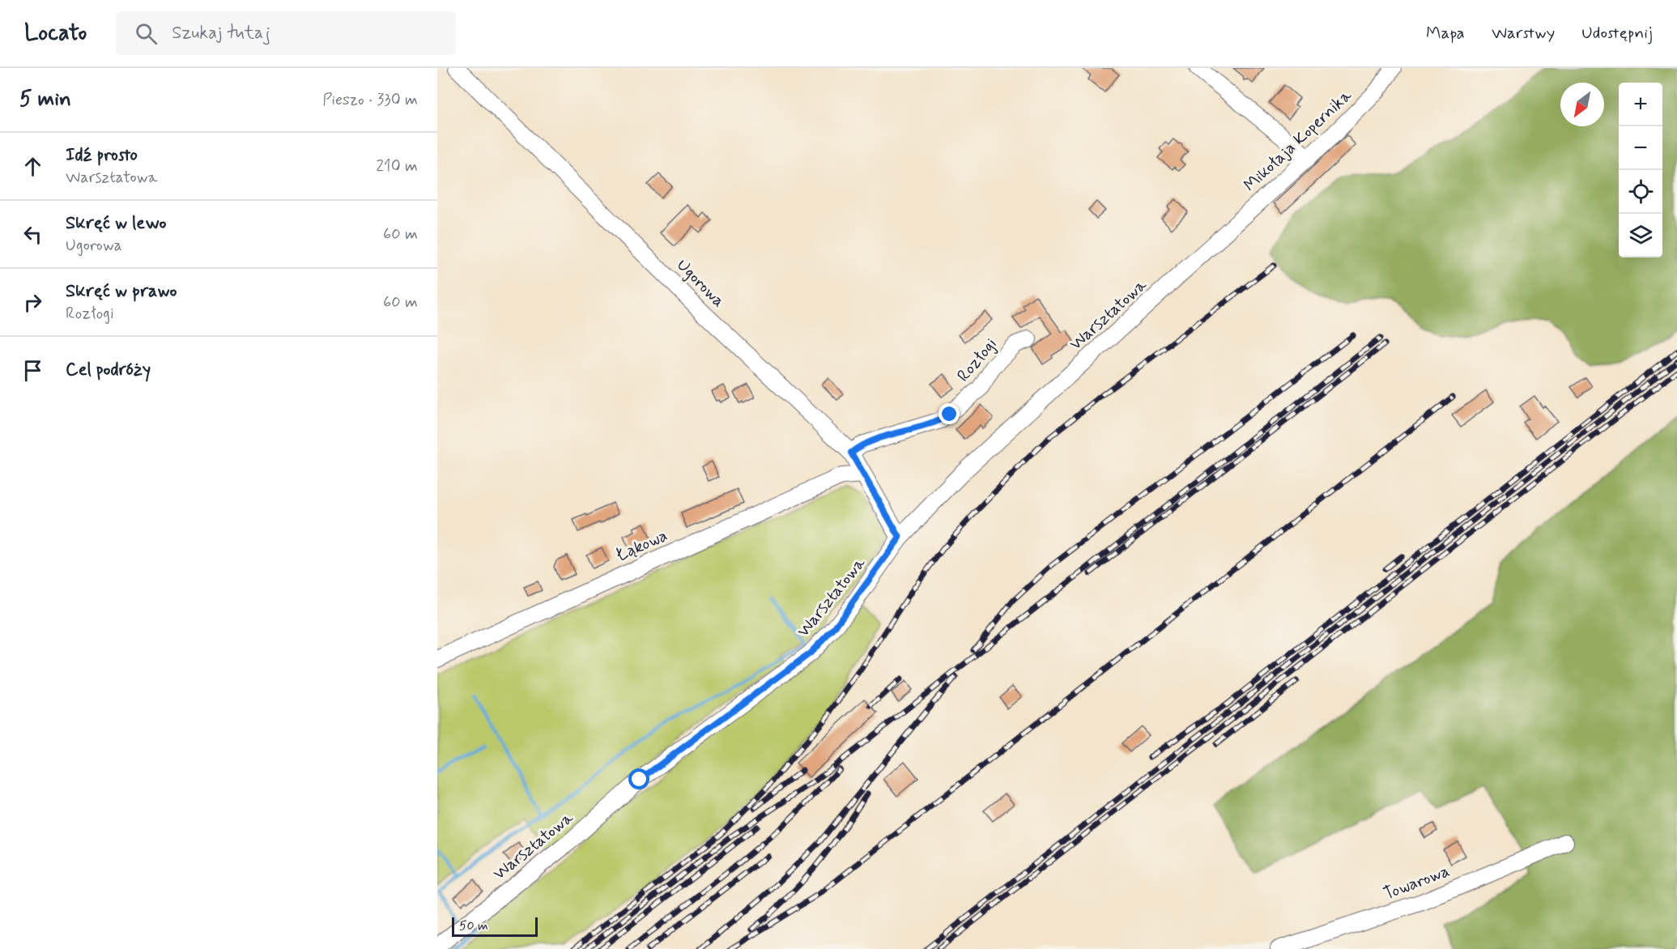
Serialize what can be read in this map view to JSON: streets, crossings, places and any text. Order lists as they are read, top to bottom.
{
  "streets": {
    "street": [
      "Mikołaja Kopernika",
      "Ugorowa",
      "Warsztatowa",
      "Rozłogi",
      "Łąkowa",
      "Towarowa"
    ]
  },
  "crossings": [
    ["Mikołaja Kopernika", "Warsztatowa"],
    ["Ugorowa", "Warsztatowa"],
    ["Ugorowa", "Rozłogi"],
    ["Ugorowa", "Łąkowa"]
  ],
  "scale_bar": "50 m",
  "north": "bottom left",
  "page": {
    "header": "Locato",
    "search": "Szukaj tutaj",
    "nav": ["Mapa", "Warstwy", "Udostępnij"],
    "heading": ["5 min", "Pieszo · 330 m"],
    "map_buttons": ["+", "−"],
    "list": [
      ["Idź prosto", "Warsztatowa", "210 m"],
      ["Skręć w lewo", "Ugorowa", "60 m"],
      ["Skręć w prawo", "Rozłogi", "60 m"],
      "Cel podróży"
    ],
    "scale": "50 m"
  }
}
